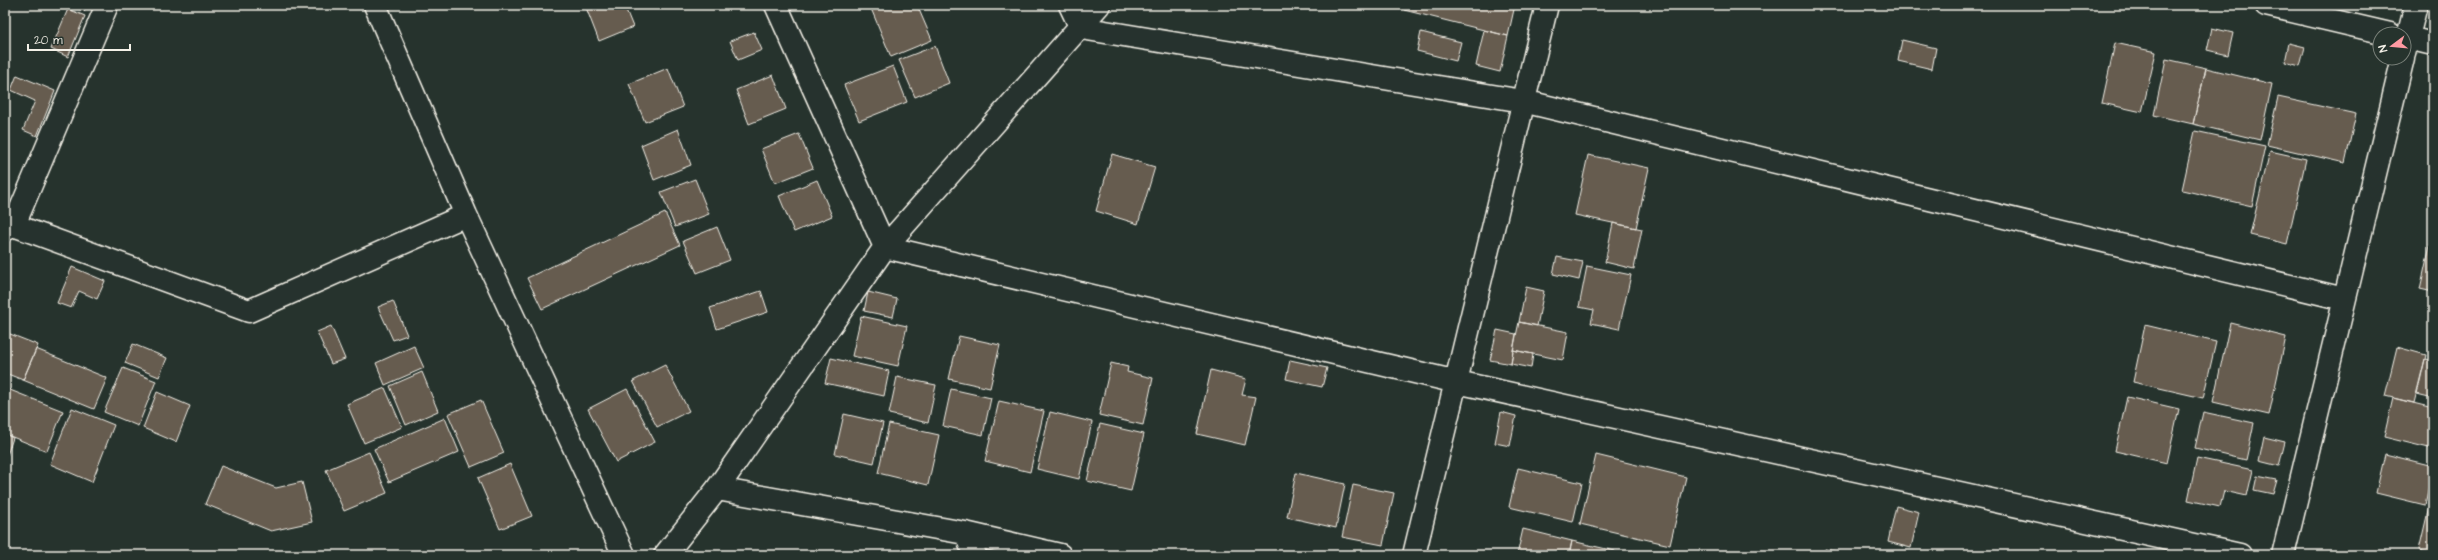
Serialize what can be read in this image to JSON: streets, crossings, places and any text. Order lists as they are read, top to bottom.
{
  "scale_bar": "20 m",
  "north": "left"
}
